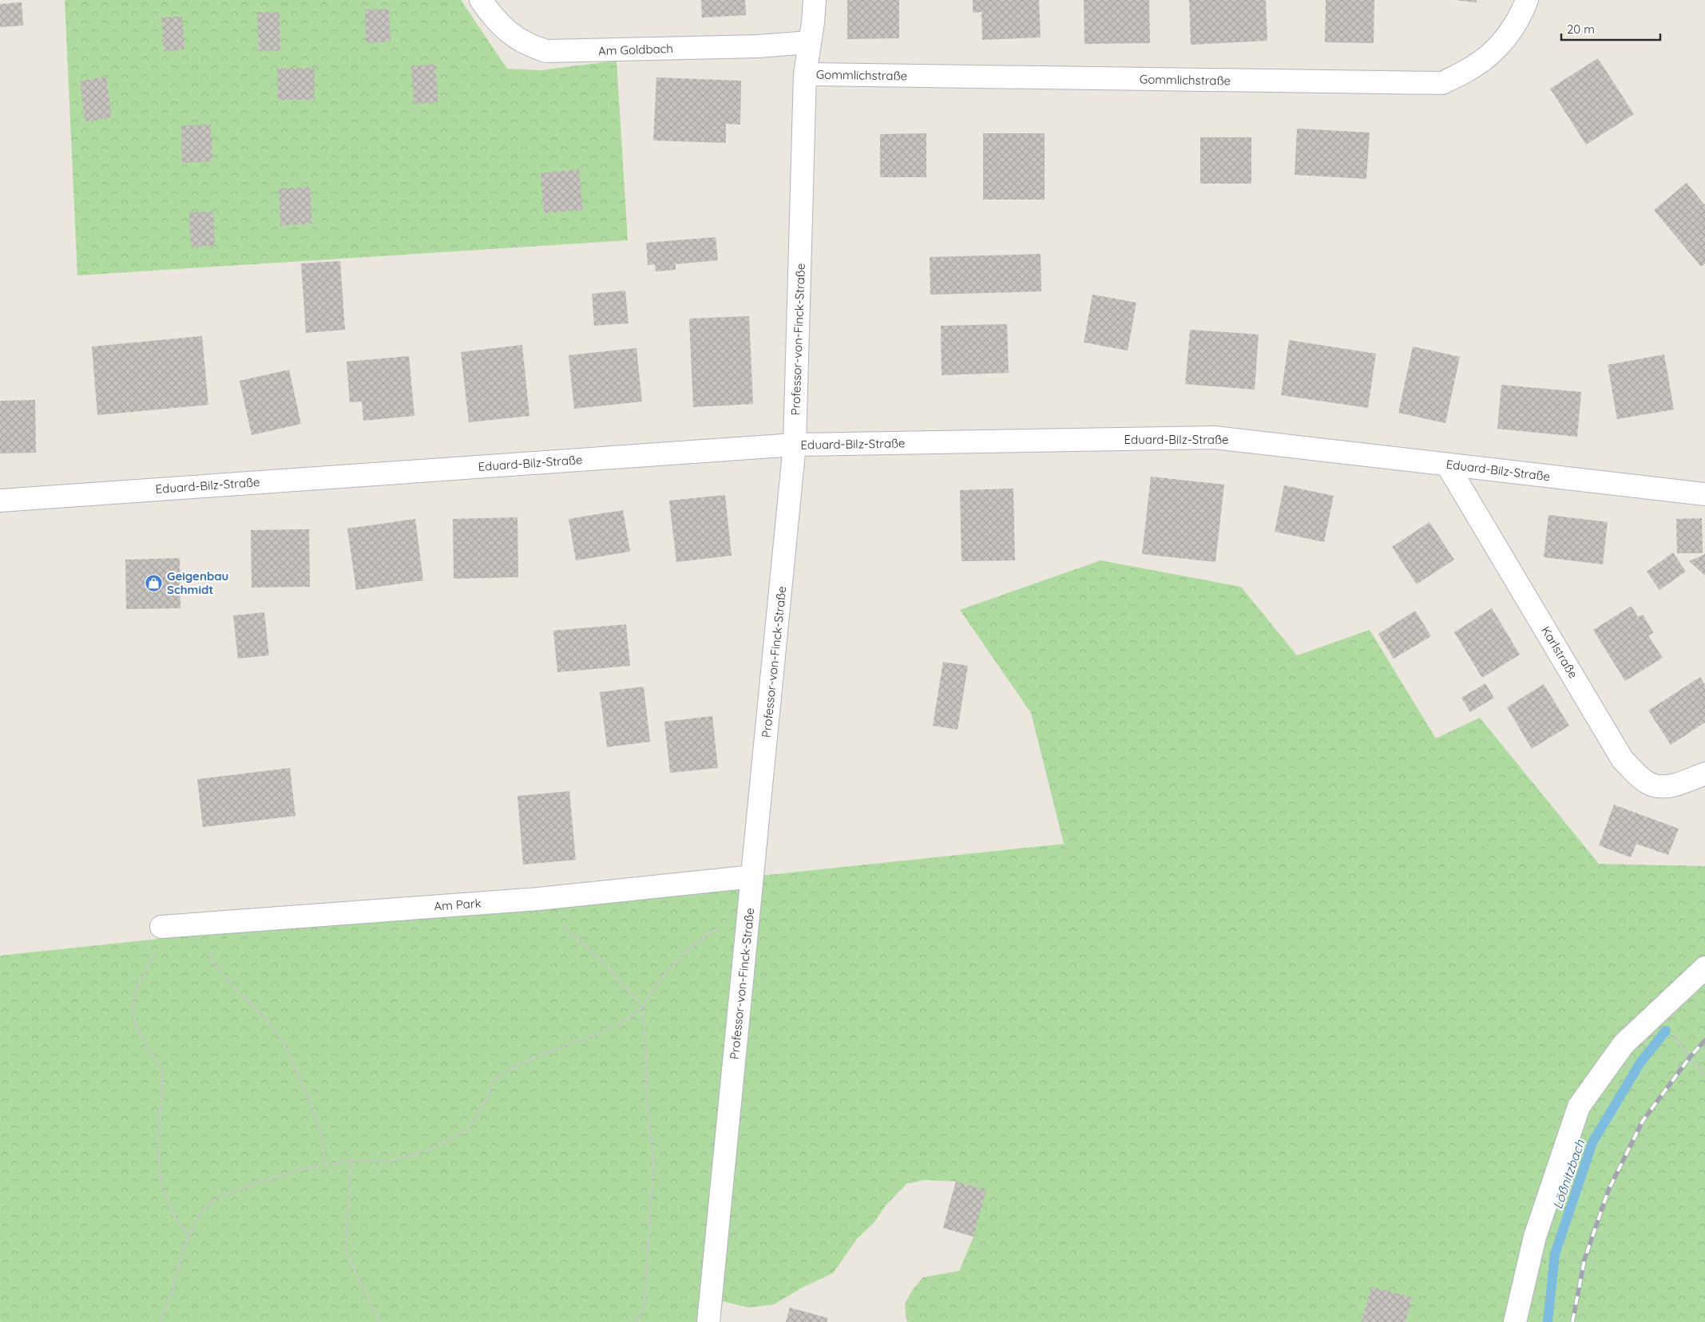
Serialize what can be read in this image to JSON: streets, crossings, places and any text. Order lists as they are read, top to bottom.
{
  "streets": {
    "street": [
      "Am Goldbach",
      "Gommlichstraße",
      "Professor-von-Finck-Straße",
      "Eduard-Bilz-Straße",
      "Karlstraße",
      "Am Park"
    ]
  },
  "crossings": [
    ["Am Goldbach", "Professor-von-Finck-Straße"],
    ["Gommlichstraße", "Professor-von-Finck-Straße"],
    ["Professor-von-Finck-Straße", "Eduard-Bilz-Straße"],
    ["Professor-von-Finck-Straße", "Am Park"],
    ["Eduard-Bilz-Straße", "Karlstraße"]
  ],
  "water": ["Lößnitzbach"],
  "places": {
    "shop": ["Geigenbau Schmidt"]
  },
  "scale_bar": "20 m"
}
